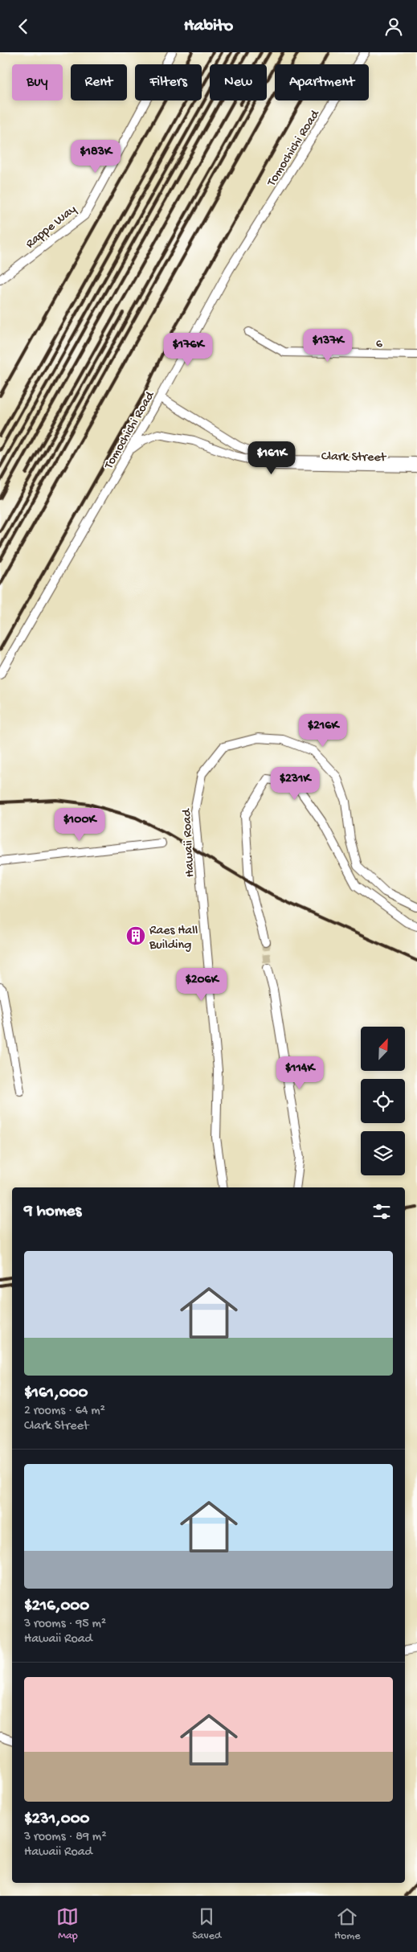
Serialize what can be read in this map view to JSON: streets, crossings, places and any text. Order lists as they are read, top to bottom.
{
  "streets": {
    "street": [
      "Tomochichi Road",
      "Rappe Way",
      "6",
      "Clark Street",
      "Hawaii Road"
    ]
  },
  "crossings": [
    ["Tomochichi Road", "Clark Street"]
  ],
  "places": {
    "building": ["Raes Hall Building"]
  },
  "north": "top right",
  "page": {
    "header": "Habito",
    "chip": [
      "Buy",
      "Rent",
      "Filters",
      "New",
      "Apartment"
    ],
    "price": [
      "$183K",
      "$137K",
      "$176K",
      "$161K",
      "$216K",
      "$231K",
      "$100K",
      "$206K",
      "$114K"
    ],
    "heading": "9 homes",
    "list": [
      {
        "name": "$161,000",
        "note": "2 rooms · 64 m² · Clark Street"
      },
      {
        "name": "$216,000",
        "note": "3 rooms · 95 m² · Hawaii Road"
      },
      {
        "name": "$231,000",
        "note": "3 rooms · 89 m² · Hawaii Road"
      }
    ],
    "tabs": ["Map", "Saved", "Home"]
  }
}
